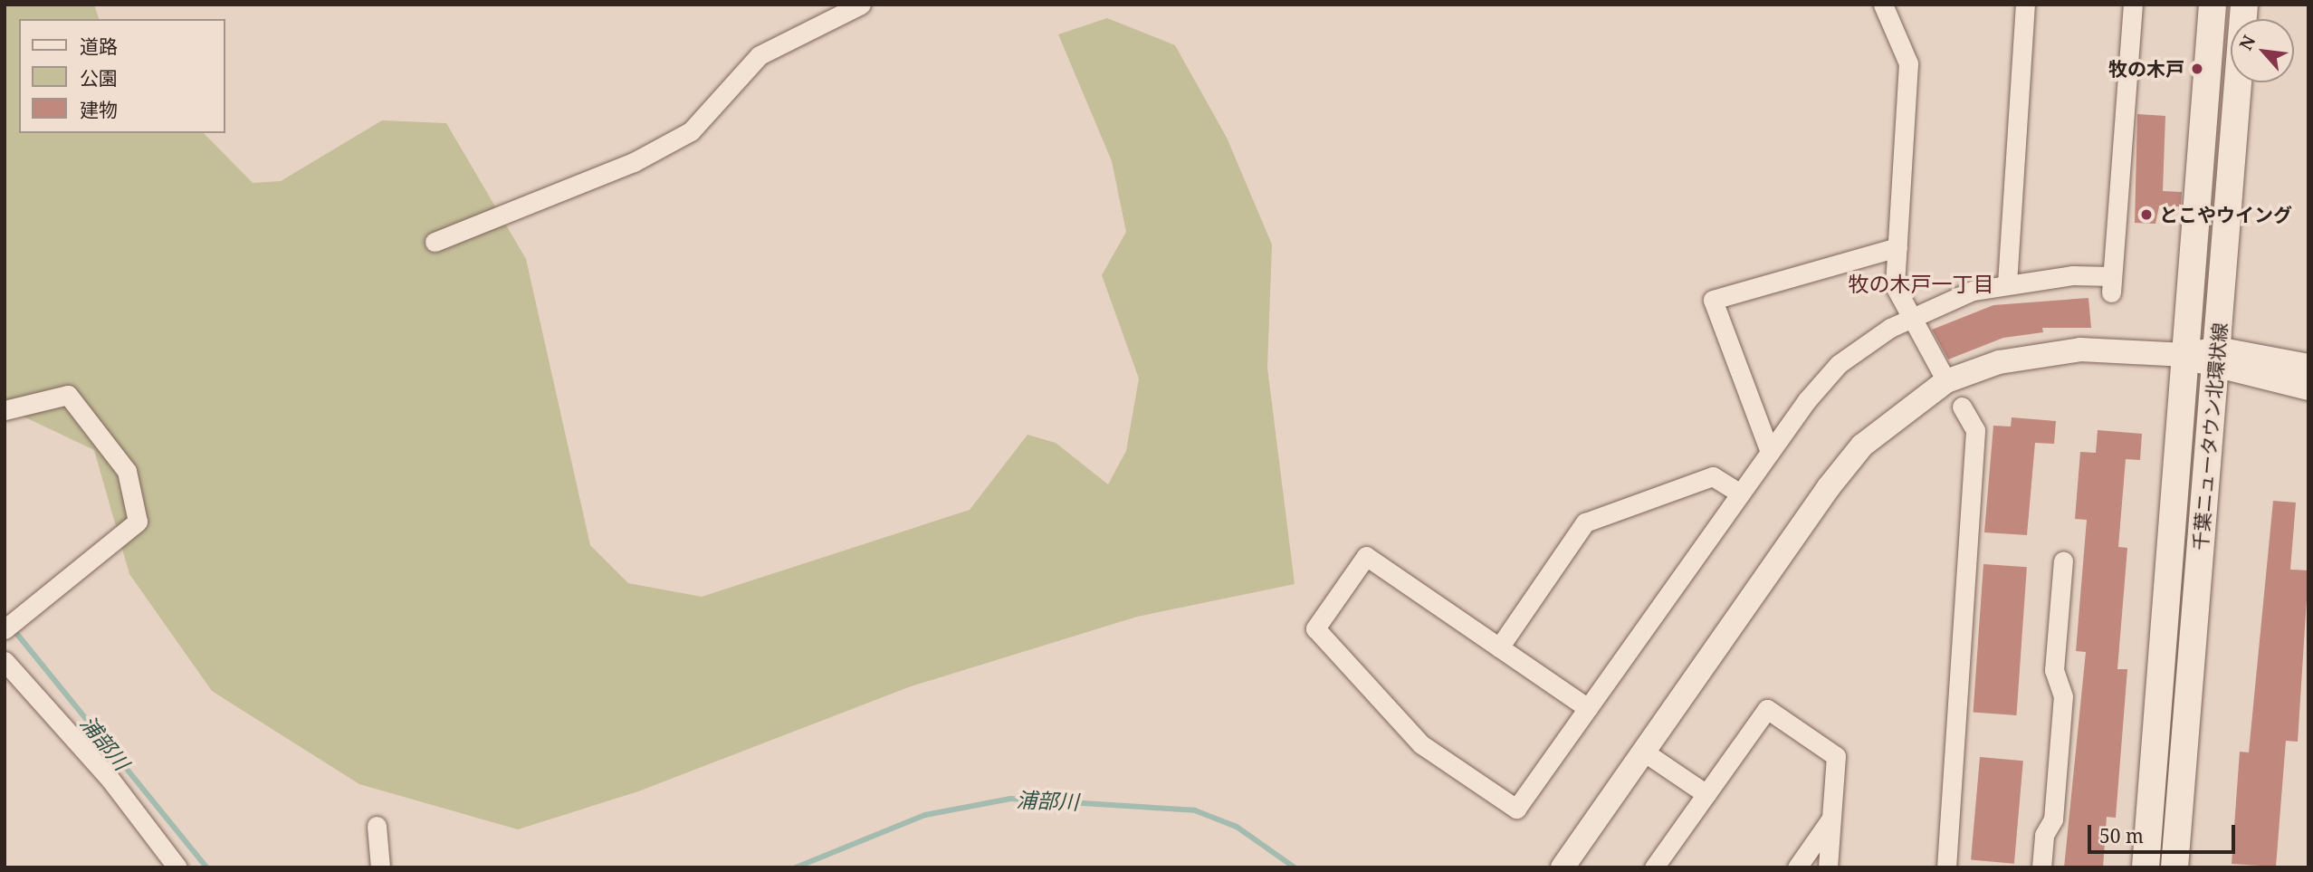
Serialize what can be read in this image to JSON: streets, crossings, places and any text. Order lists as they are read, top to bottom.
{
  "streets": {
    "main road": ["千葉ニュータウン北環状線"]
  },
  "districts": ["牧の木戸一丁目"],
  "water": ["浦部川"],
  "places": ["牧の木戸", "とこやウイング"],
  "legend": ["道路", "公園", "建物"],
  "scale_bar": "50 m",
  "north": "top left"
}
